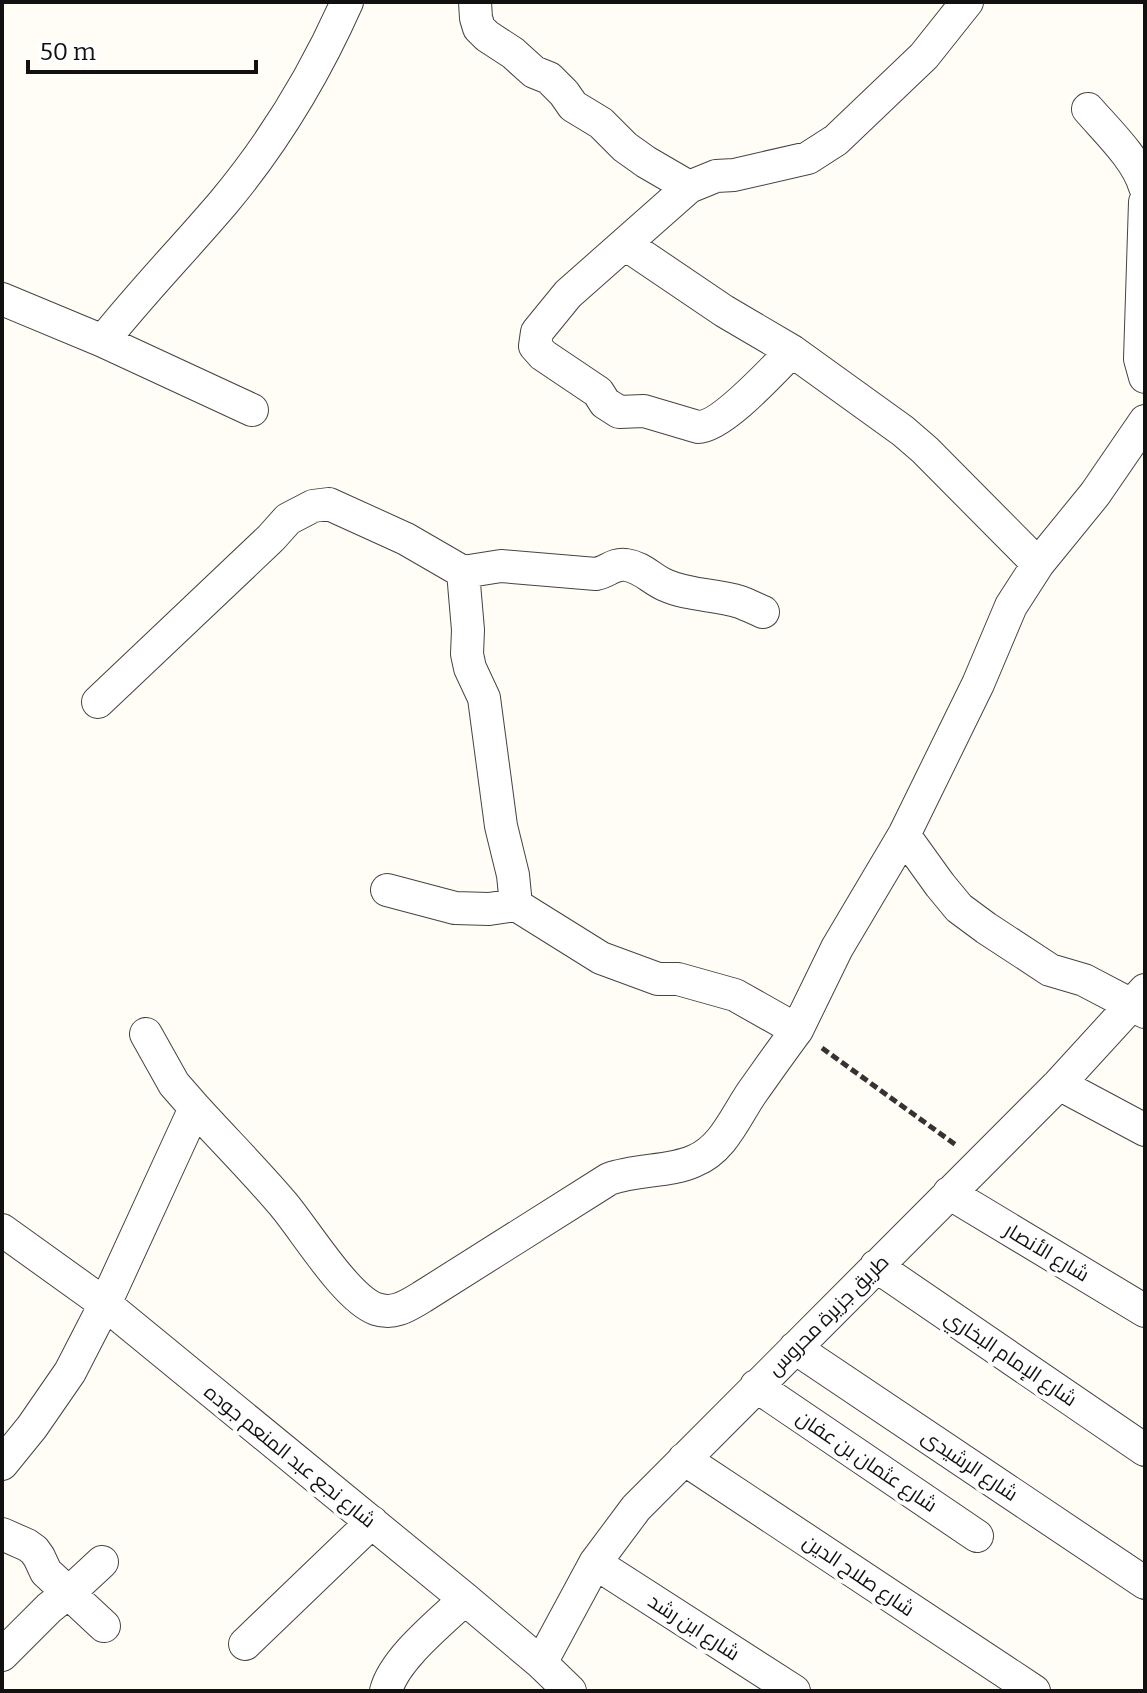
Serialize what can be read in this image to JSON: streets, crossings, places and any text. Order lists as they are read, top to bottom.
{
  "streets": {
    "street": [
      "شارع الأنصار",
      "طريق جزيرة محروس",
      "شارع الإمام البخاري",
      "شارع نجع عبد المنعم جوده",
      "شارع عثمان بن عفان",
      "شارع الرشيدى",
      "شارع صلاح الدين",
      "شارع ابن رشد"
    ]
  },
  "crossings": [
    ["شارع الأنصار", "طريق جزيرة محروس"],
    ["طريق جزيرة محروس", "شارع الإمام البخاري"],
    ["طريق جزيرة محروس", "شارع نجع عبد المنعم جوده"],
    ["طريق جزيرة محروس", "شارع عثمان بن عفان"],
    ["طريق جزيرة محروس", "شارع الرشيدى"],
    ["طريق جزيرة محروس", "شارع صلاح الدين"],
    ["طريق جزيرة محروس", "شارع ابن رشد"]
  ],
  "scale_bar": "50 m"
}
